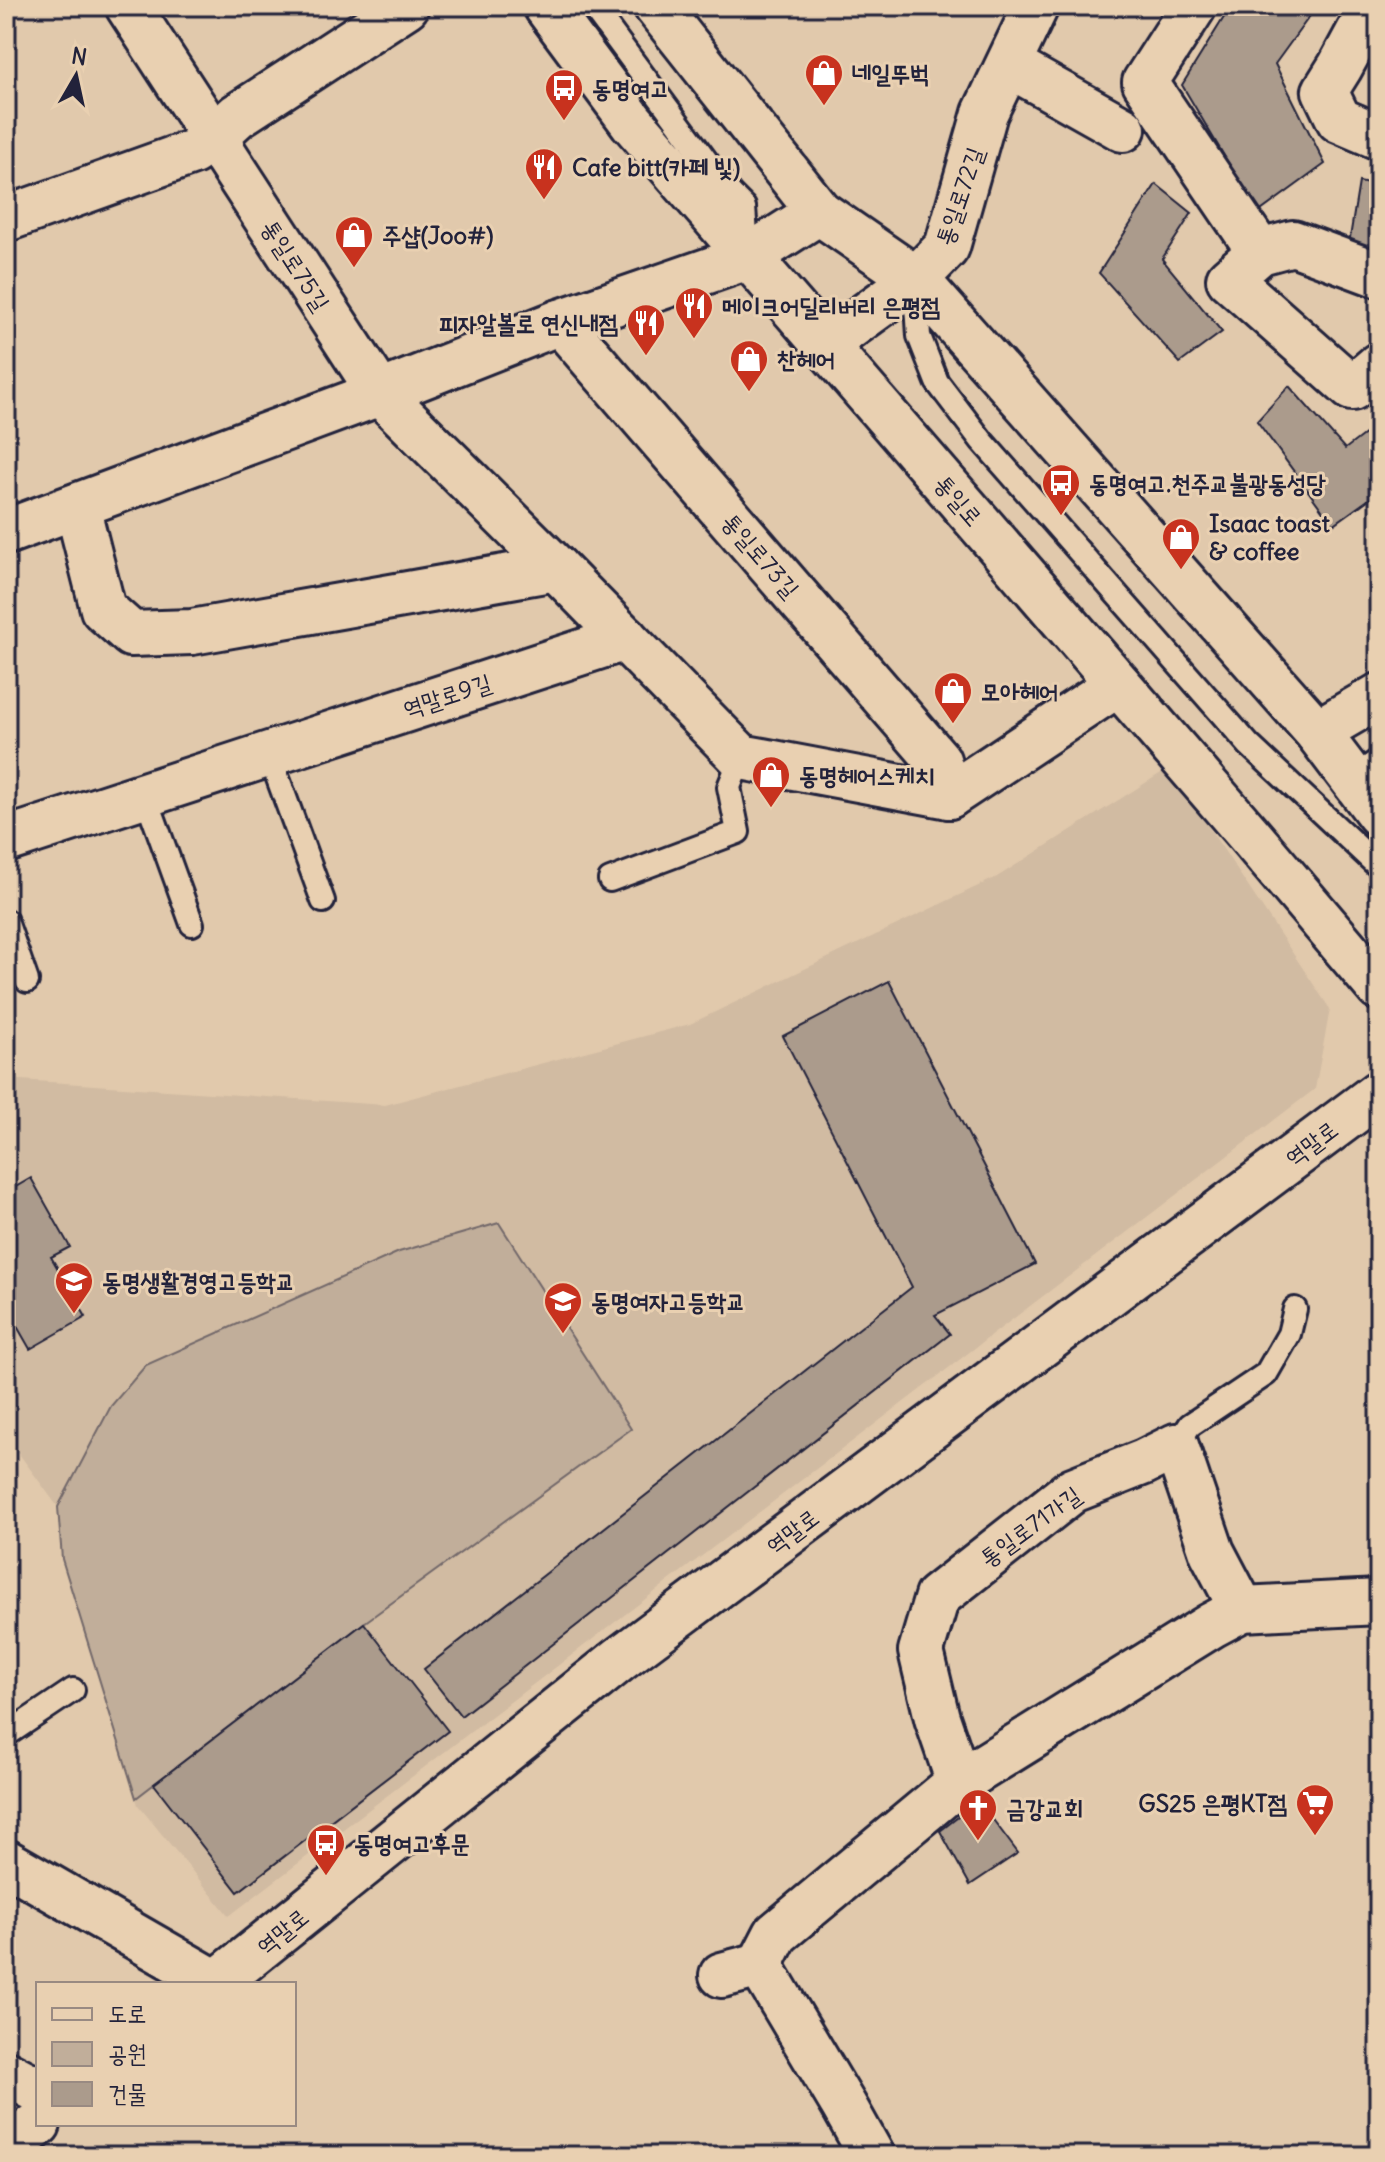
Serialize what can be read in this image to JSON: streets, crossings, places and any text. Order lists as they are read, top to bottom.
{
  "streets": {
    "street": [
      "통일로72길",
      "통일로75길",
      "통일로",
      "통일로73길",
      "역말로9길",
      "역말로",
      "통일로71가길"
    ]
  },
  "crossings": [
    ["통일로72길", "통일로"]
  ],
  "places": {
    "shop": [
      "네일뚜벅",
      "주샵(Joo#)",
      "찬헤어",
      "Isaac toast & coffee",
      "모아헤어",
      "동명헤어스케치"
    ],
    "bus stop": ["동명여고", "동명여고.천주교불광동성당", "동명여고후문"],
    "restaurant": ["Cafe bitt(카페 빛)", "메이크어딜리버리 은평점", "피자알볼로 연신내점"],
    "school or university": ["동명생활경영고등학교", "동명여자고등학교"],
    "supermarket": ["GS25 은평KT점"],
    "church": ["금강교회"]
  },
  "legend": ["도로", "공원", "건물"],
  "north": "top"
}
